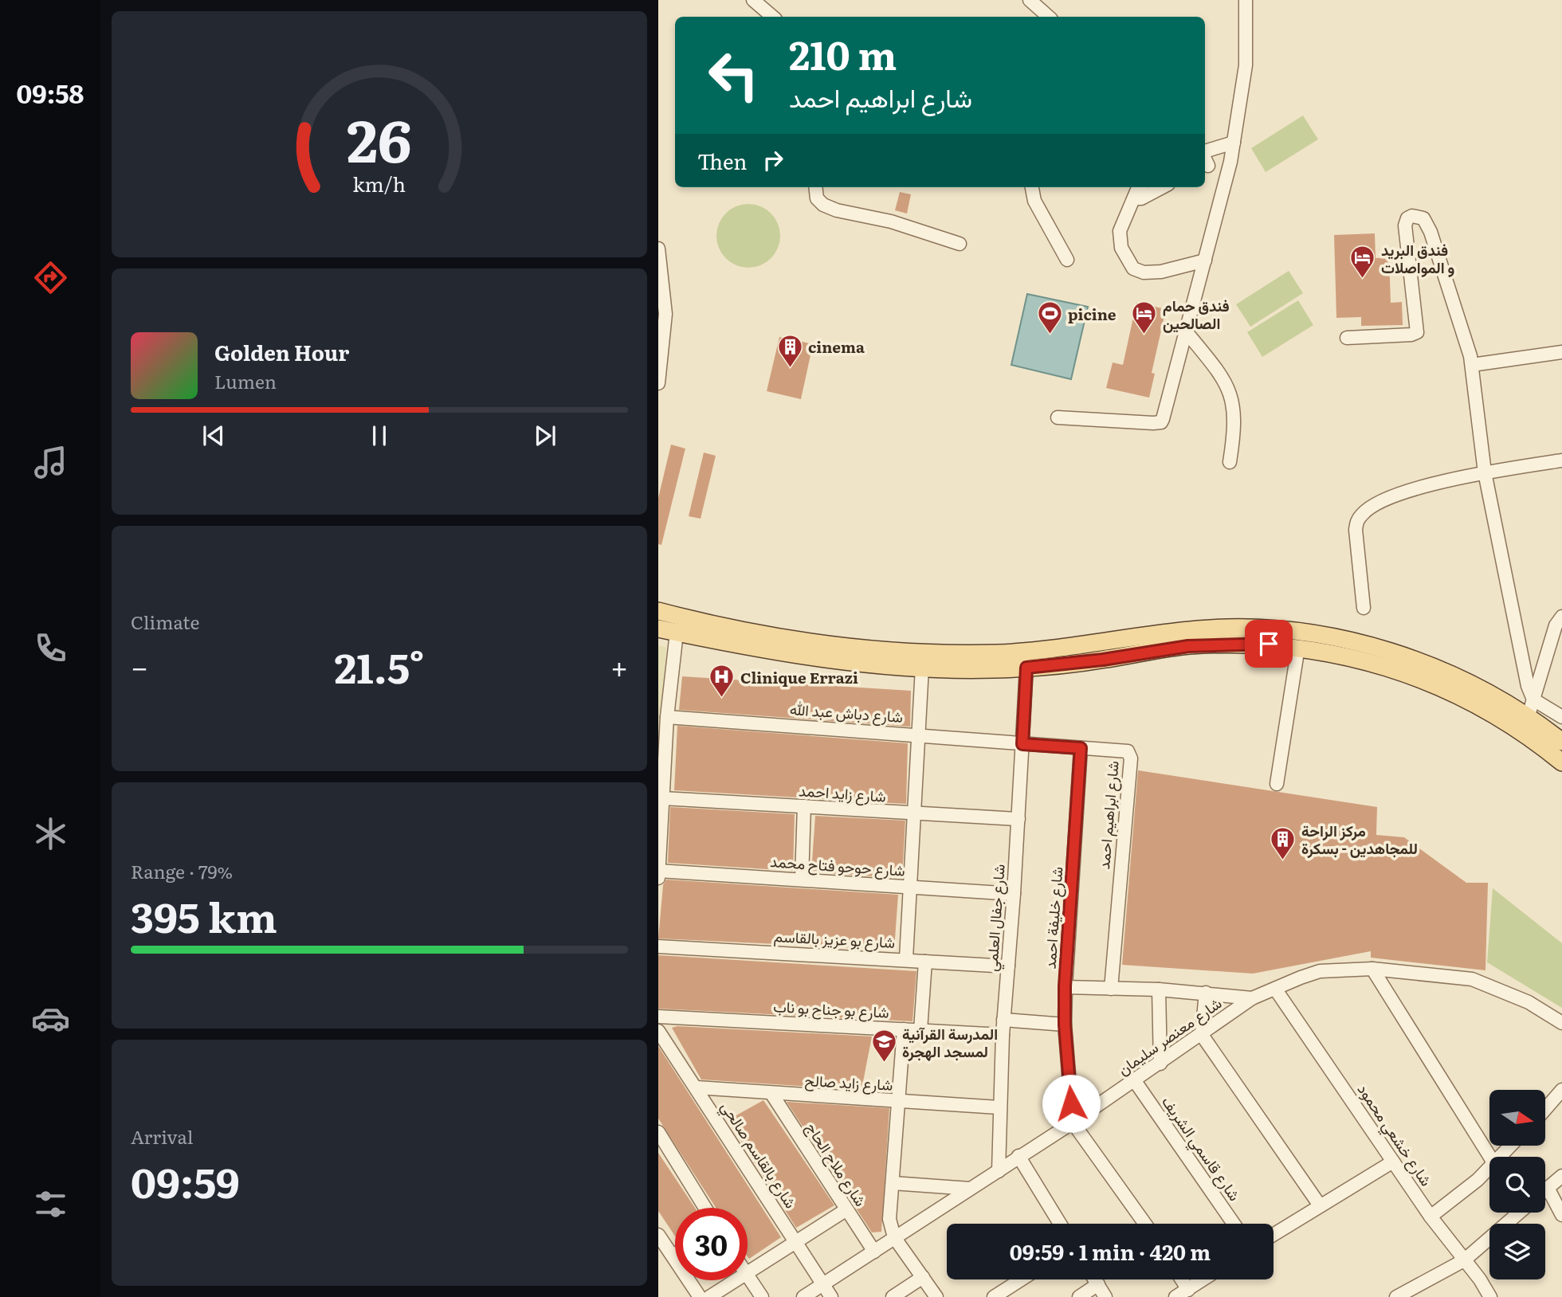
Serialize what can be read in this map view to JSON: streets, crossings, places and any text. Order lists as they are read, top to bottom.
{
  "streets": {
    "street": [
      "شارع دباش عبد الله",
      "شارع زايد احمد",
      "شارع ابراهيم احمد",
      "شارع حوحو فتاح محمد",
      "شارع جفال العلمي",
      "شارع خليفة احمد",
      "شارع بو عزيز بالقاسم",
      "شارع بو جناح بو ناب",
      "شارع معنصر سليمان",
      "شارع زايد صالح",
      "شارع خشعي محمود",
      "شارع قاسمي الشريف",
      "شارع بالقاسم صالحي",
      "شارع ملاح الحاج"
    ]
  },
  "crossings": [
    ["شارع دباش عبد الله", "شارع ابراهيم احمد"],
    ["شارع دباش عبد الله", "شارع جفال العلمي"],
    ["شارع زايد احمد", "شارع جفال العلمي"],
    ["شارع ابراهيم احمد", "شارع جفال العلمي"],
    ["شارع ابراهيم احمد", "شارع خليفة احمد"],
    ["شارع حوحو فتاح محمد", "شارع جفال العلمي"],
    ["شارع جفال العلمي", "شارع بو عزيز بالقاسم"],
    ["شارع جفال العلمي", "شارع بو جناح بو ناب"],
    ["شارع جفال العلمي", "شارع معنصر سليمان"],
    ["شارع جفال العلمي", "شارع زايد صالح"],
    ["شارع خليفة احمد", "شارع معنصر سليمان"],
    ["شارع معنصر سليمان", "شارع خشعي محمود"],
    ["شارع معنصر سليمان", "شارع قاسمي الشريف"],
    ["شارع معنصر سليمان", "شارع بالقاسم صالحي"],
    ["شارع معنصر سليمان", "شارع ملاح الحاج"],
    ["شارع زايد صالح", "شارع بالقاسم صالحي"],
    ["شارع زايد صالح", "شارع ملاح الحاج"]
  ],
  "places": {
    "hotel": ["فندق البريد و المواصلات", "فندق حمام الصالحين"],
    "sports": ["picine"],
    "building": ["cinema", "مركز الراحة للمجاهدين - بسكرة"],
    "hospital": ["Clinique Errazi"],
    "school or university": ["المدرسة القرآنية لمسجد الهجرة"]
  },
  "north": "right",
  "page": {
    "tabs": "09:58",
    "turn": ["210 m", "شارع ابراهيم احمد"],
    "then": "Then",
    "song": ["Golden Hour", "Lumen"],
    "tile": [
      "Climate",
      ["Range · 79%", "395 km"],
      ["Arrival", "09:59"]
    ],
    "heat": ["−", "21.5°", "+"],
    "limit": "30",
    "trip": "09:59 · 1 min · 420 m",
    "gauge": ["26", "km/h"]
  }
}
